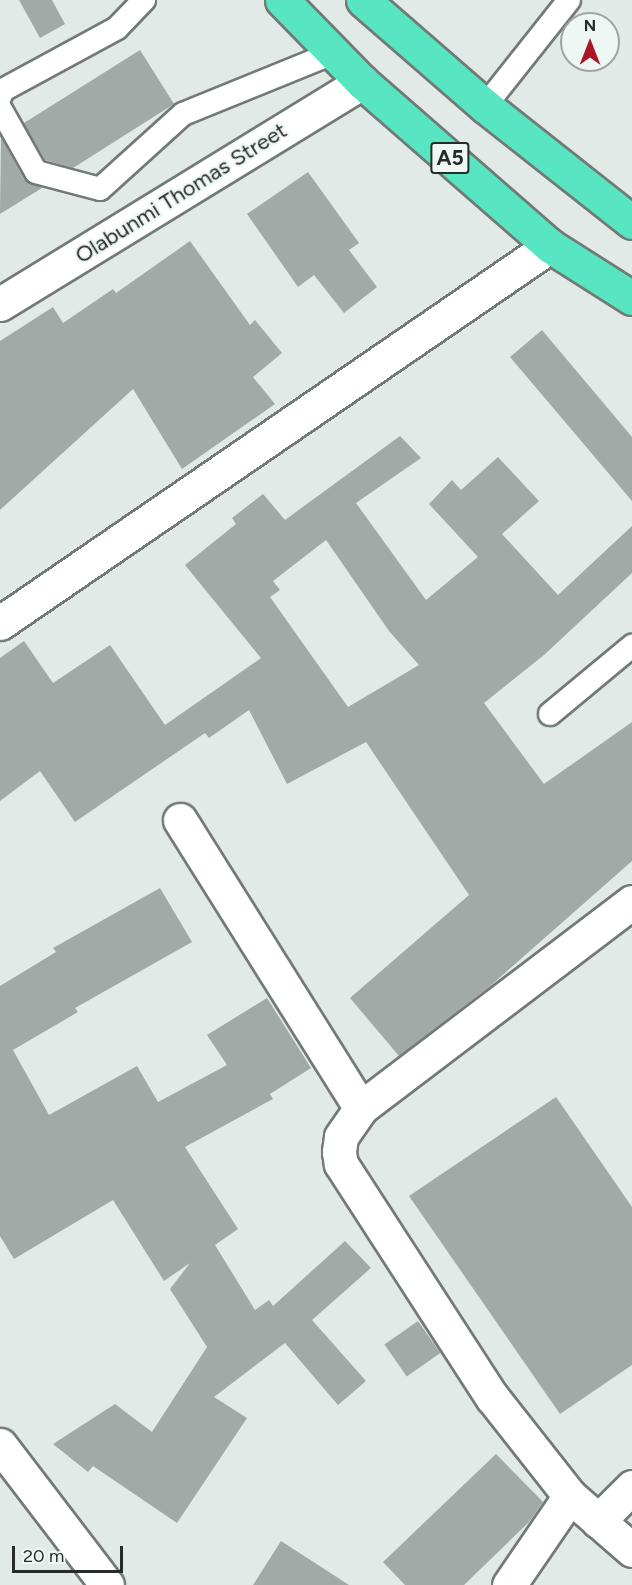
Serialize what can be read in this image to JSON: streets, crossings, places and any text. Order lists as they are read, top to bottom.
{
  "streets": {
    "highway": ["A5"],
    "street": ["Olabunmi Thomas Street"]
  },
  "crossings": [
    ["A5", "Olabunmi Thomas Street"]
  ],
  "scale_bar": "20 m",
  "north": "top"
}
